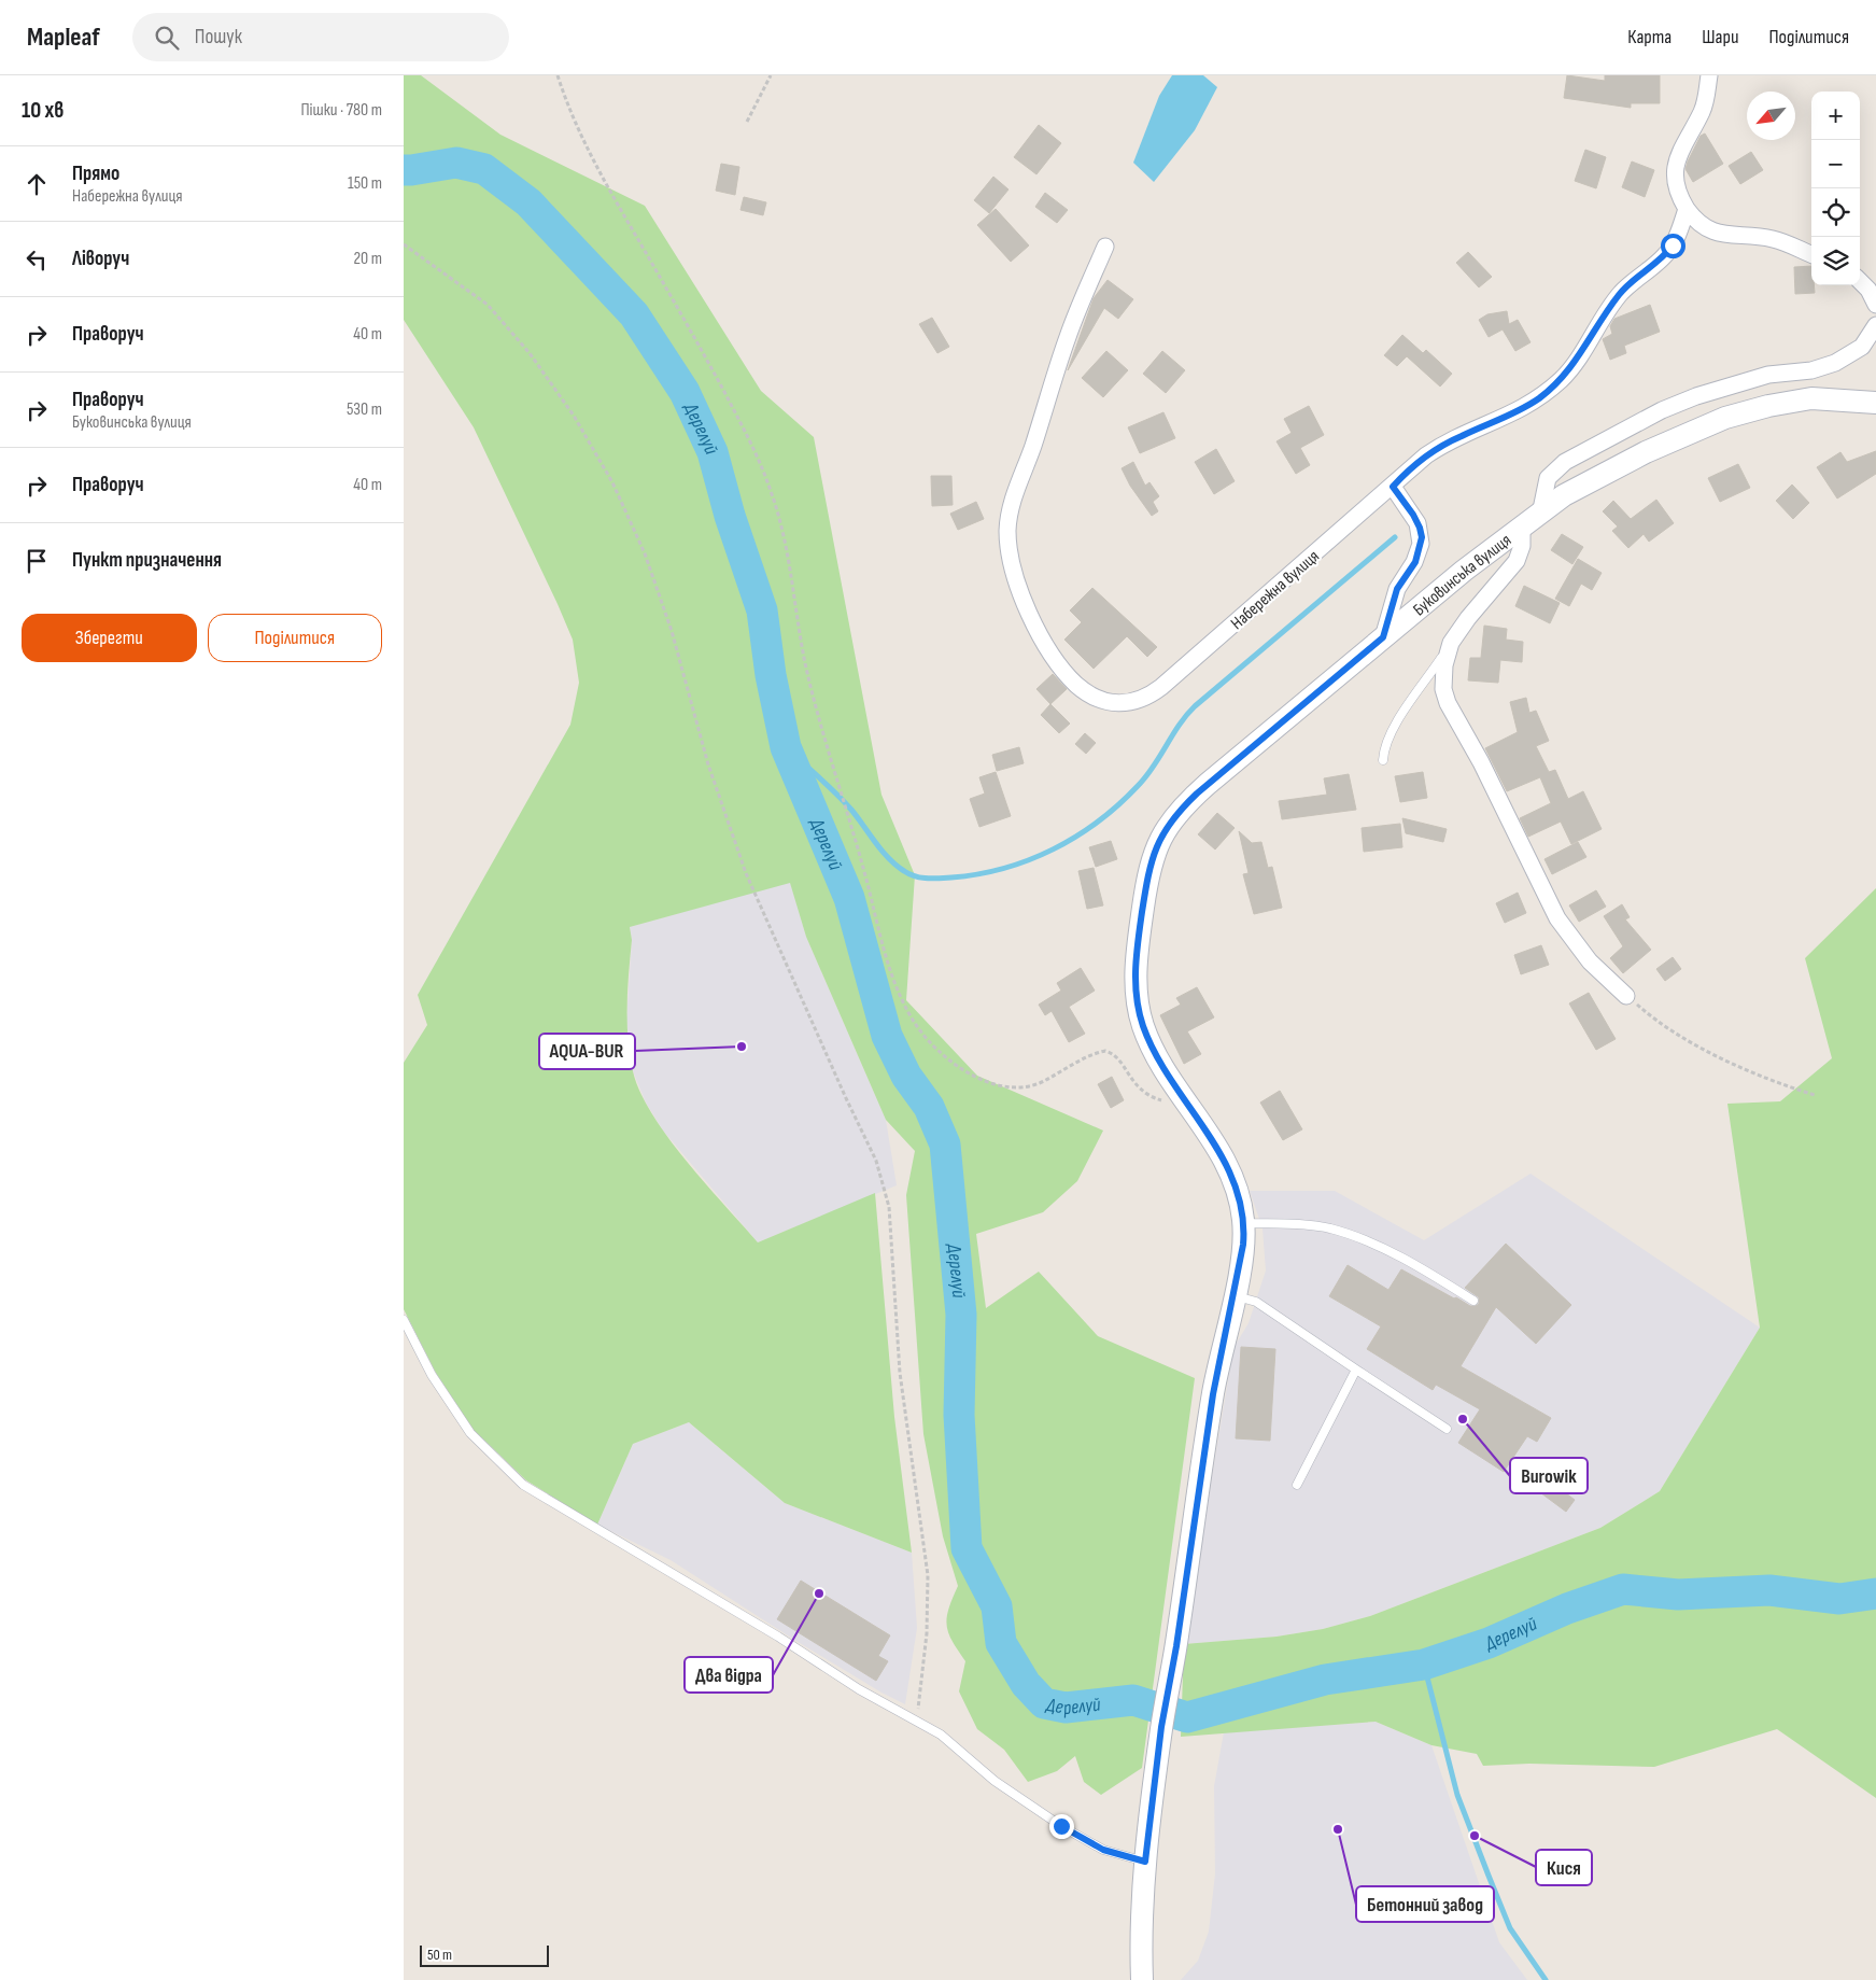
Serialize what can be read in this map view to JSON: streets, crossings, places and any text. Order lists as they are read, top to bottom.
{
  "streets": {
    "street": ["Буковинська вулиця", "Набережна вулиця"]
  },
  "water": ["Дерелуй"],
  "places": [
    "AQUA-BUR",
    "Burowik",
    "Два відра",
    "Бетонний завод",
    "Кися"
  ],
  "scale_bar": "50 m",
  "north": "bottom left",
  "page": {
    "header": "Mapleaf",
    "search": "Пошук",
    "nav": ["Карта", "Шари", "Поділитися"],
    "heading": ["10 хв", "Пішки · 780 m"],
    "map_buttons": ["+", "−"],
    "list": [
      ["Прямо", "Набережна вулиця", "150 m"],
      ["Ліворуч", "20 m"],
      ["Праворуч", "40 m"],
      ["Праворуч", "Буковинська вулиця", "530 m"],
      ["Праворуч", "40 m"],
      "Пункт призначення"
    ],
    "buttons": ["Зберегти", "Поділитися"],
    "scale": "50 m"
  }
}
